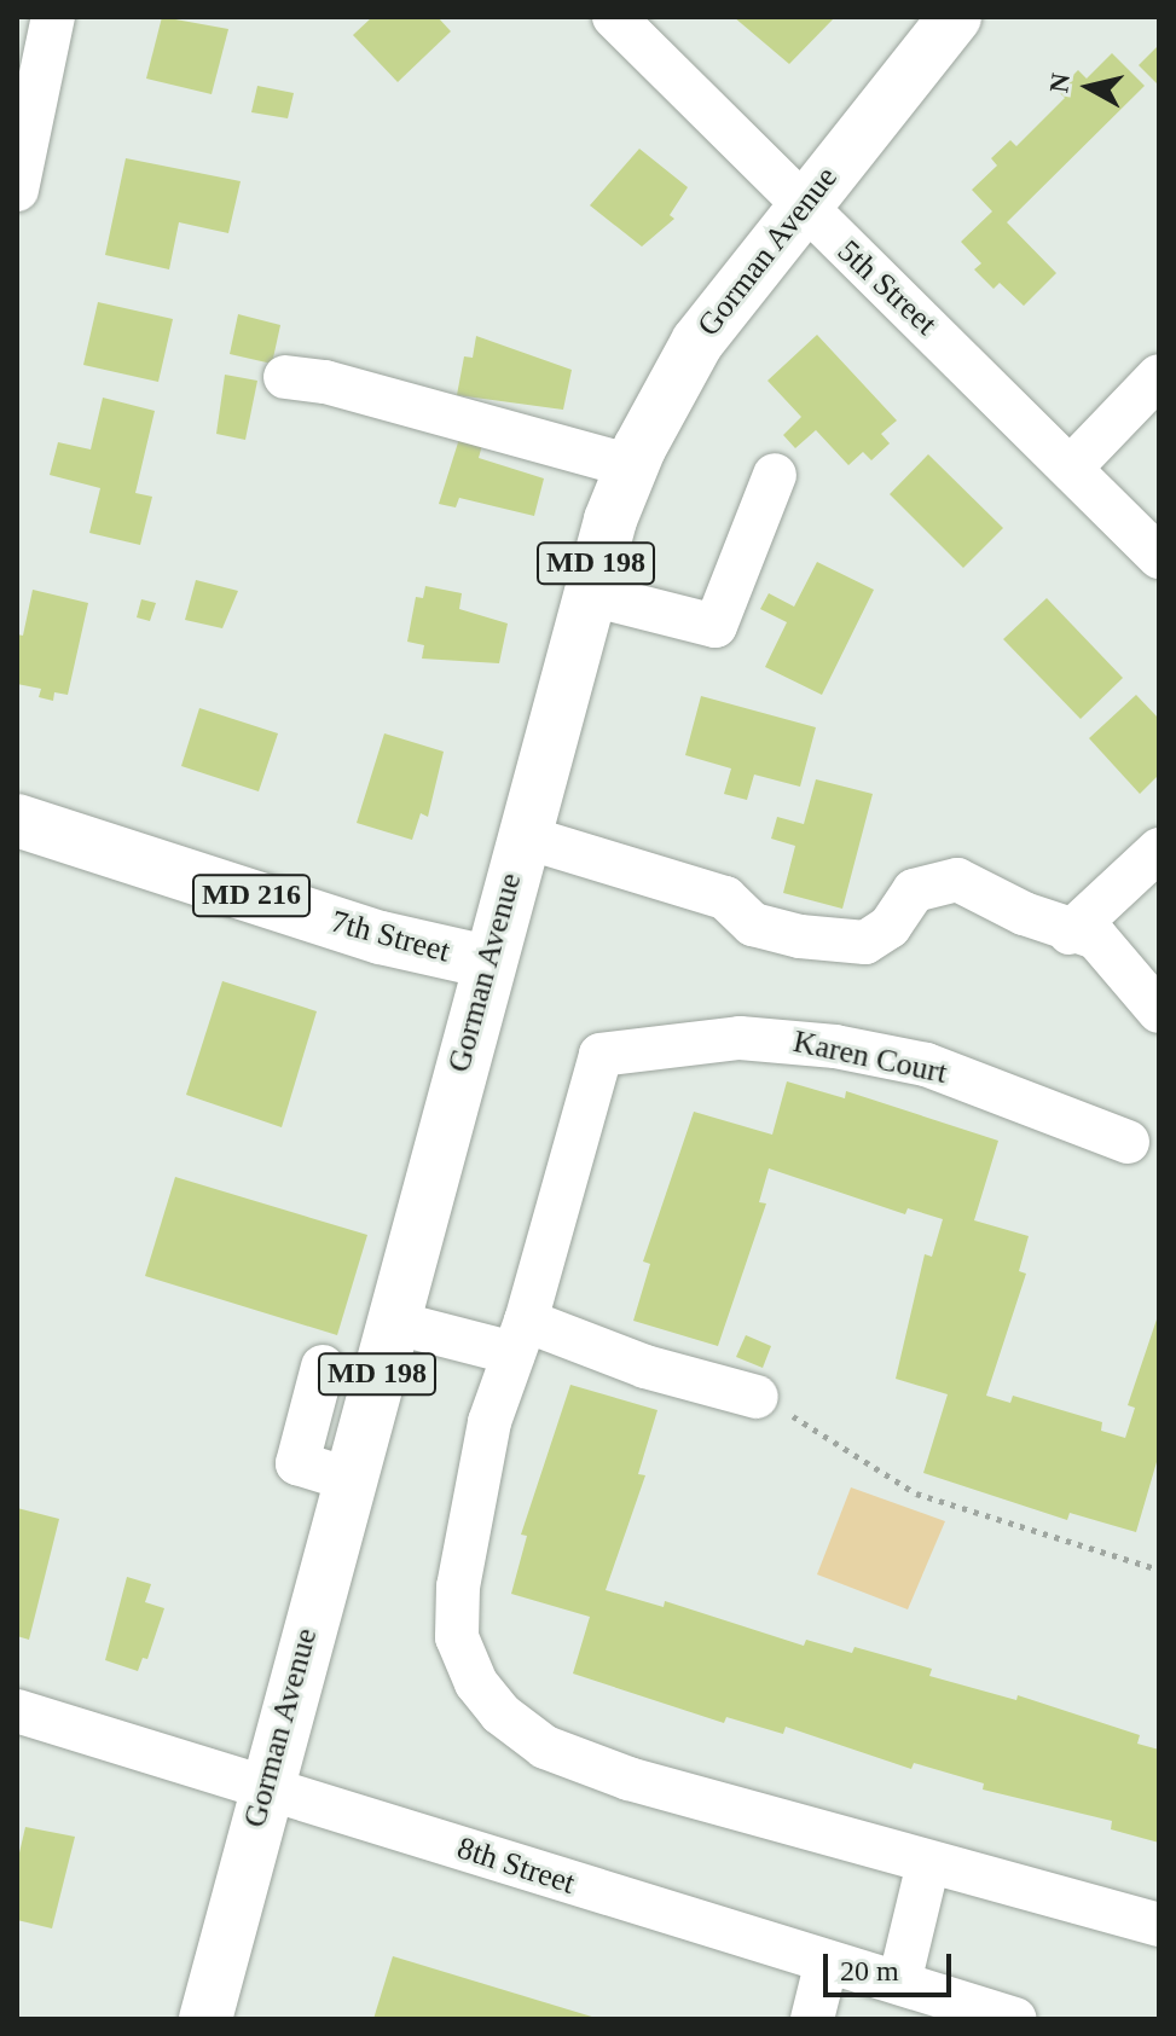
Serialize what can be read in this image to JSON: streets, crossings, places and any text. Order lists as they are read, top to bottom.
{
  "streets": {
    "main road": [
      "Gorman Avenue",
      "MD 198",
      "MD 216",
      "7th Street"
    ],
    "street": ["5th Street", "Karen Court", "8th Street"]
  },
  "crossings": [
    ["Gorman Avenue", "5th Street"],
    ["Gorman Avenue", "7th Street"],
    ["Gorman Avenue", "8th Street"]
  ],
  "scale_bar": "20 m",
  "north": "left"
}
